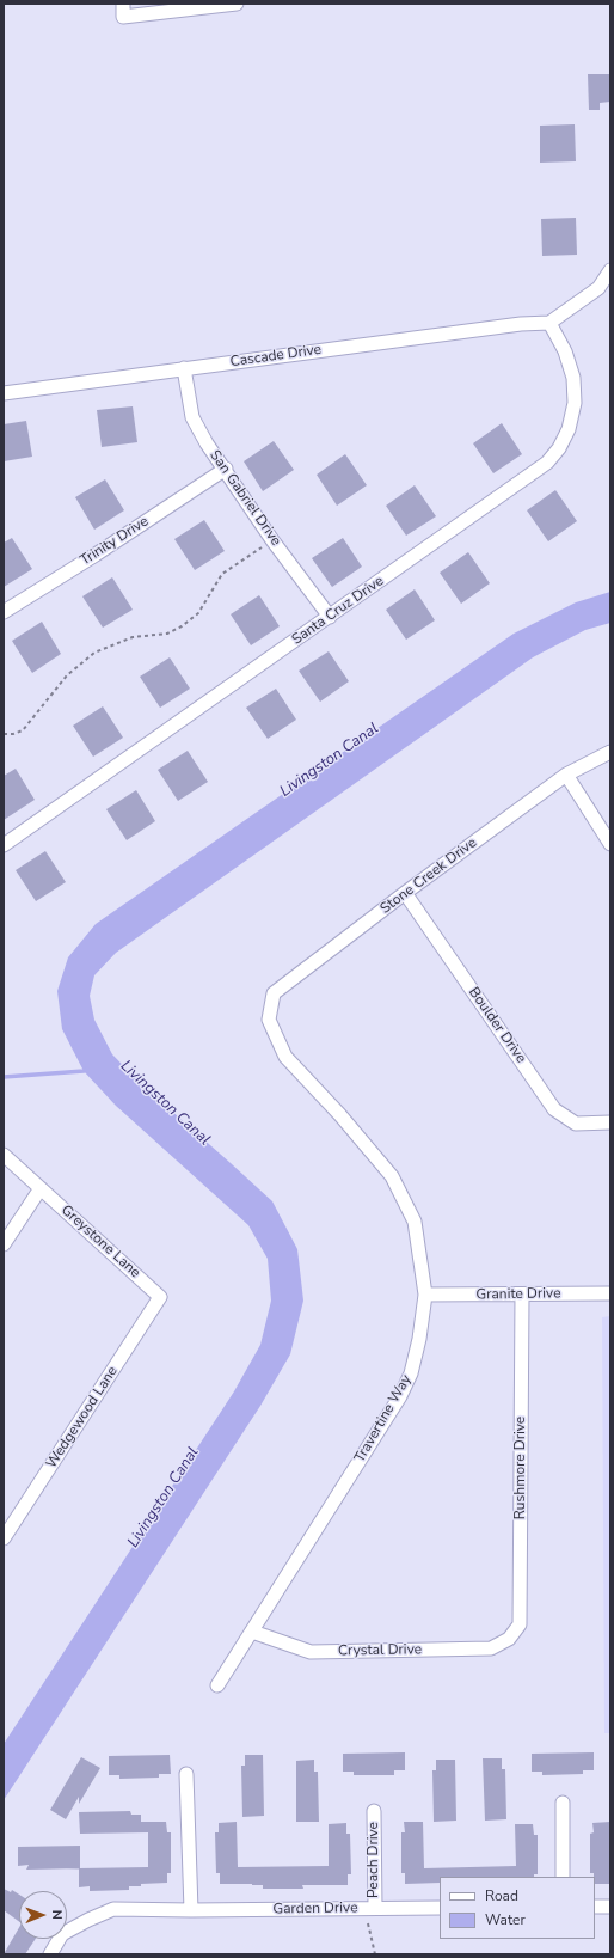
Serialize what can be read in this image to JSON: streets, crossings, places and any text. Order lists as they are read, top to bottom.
{
  "streets": {
    "street": [
      "Cascade Drive",
      "San Gabriel Drive",
      "Trinity Drive",
      "Santa Cruz Drive",
      "Stone Creek Drive",
      "Boulder Drive",
      "Greystone Lane",
      "Granite Drive",
      "Wedgewood Lane",
      "Travertine Way",
      "Rushmore Drive",
      "Crystal Drive",
      "Peach Drive",
      "Garden Drive"
    ]
  },
  "crossings": [
    ["Cascade Drive", "San Gabriel Drive"],
    ["Cascade Drive", "Santa Cruz Drive"],
    ["San Gabriel Drive", "Trinity Drive"],
    ["San Gabriel Drive", "Santa Cruz Drive"],
    ["Stone Creek Drive", "Boulder Drive"],
    ["Stone Creek Drive", "Travertine Way"],
    ["Greystone Lane", "Wedgewood Lane"],
    ["Granite Drive", "Travertine Way"],
    ["Granite Drive", "Rushmore Drive"],
    ["Travertine Way", "Crystal Drive"],
    ["Rushmore Drive", "Crystal Drive"],
    ["Peach Drive", "Garden Drive"]
  ],
  "water": ["Livingston Canal"],
  "legend": ["Road", "Water"],
  "north": "right"
}
